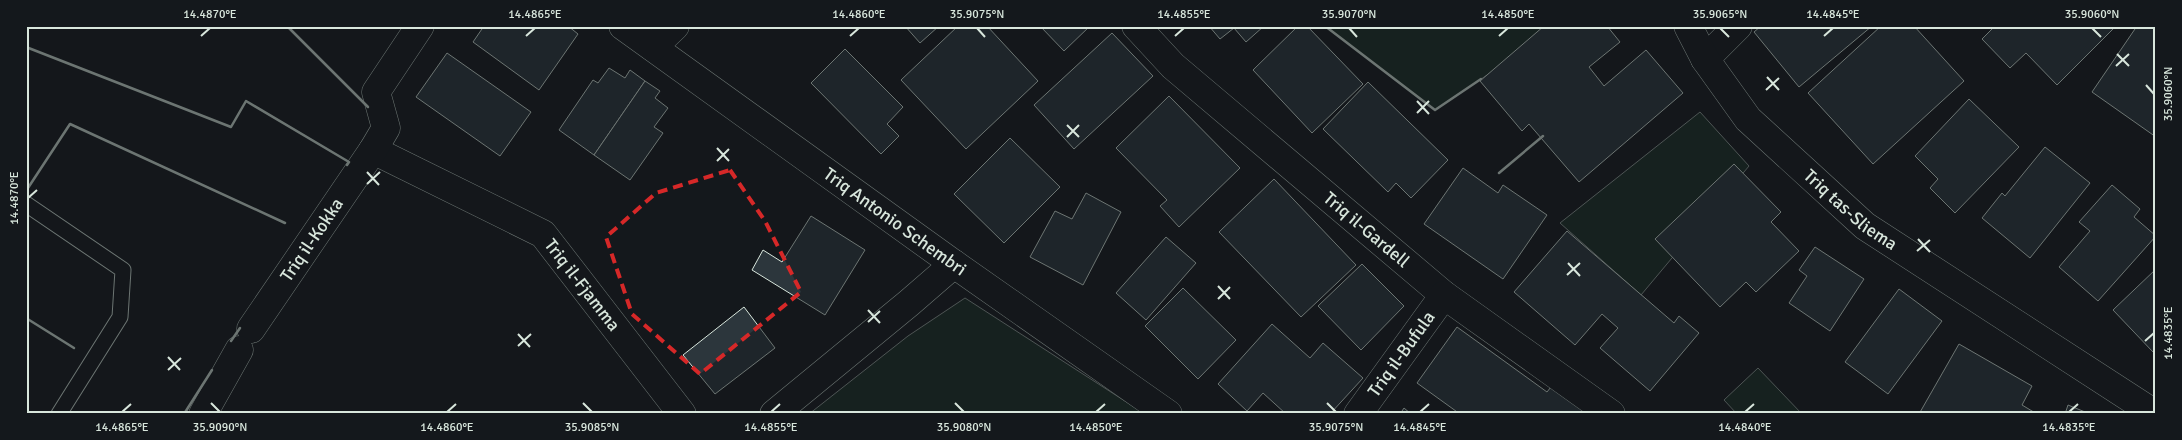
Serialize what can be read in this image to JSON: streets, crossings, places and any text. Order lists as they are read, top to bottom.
{
  "streets": {
    "street": [
      "Triq tas-Sliema",
      "Triq Antonio Schembri",
      "Triq il-Gardell",
      "Triq il-Kokka",
      "Triq il-Fjamma",
      "Triq il-Bufula"
    ]
  },
  "crossings": [
    ["Triq il-Gardell", "Triq il-Bufula"],
    ["Triq il-Kokka", "Triq il-Fjamma"]
  ],
  "coordinates": [
    "14.4870°E",
    "14.4865°E",
    "14.4860°E",
    "35.9075°N",
    "14.4855°E",
    "35.9070°N",
    "14.4850°E",
    "35.9065°N",
    "14.4845°E",
    "35.9060°N",
    "14.4835°E",
    "35.9090°N",
    "35.9085°N",
    "35.9080°N",
    "14.4840°E"
  ]
}
